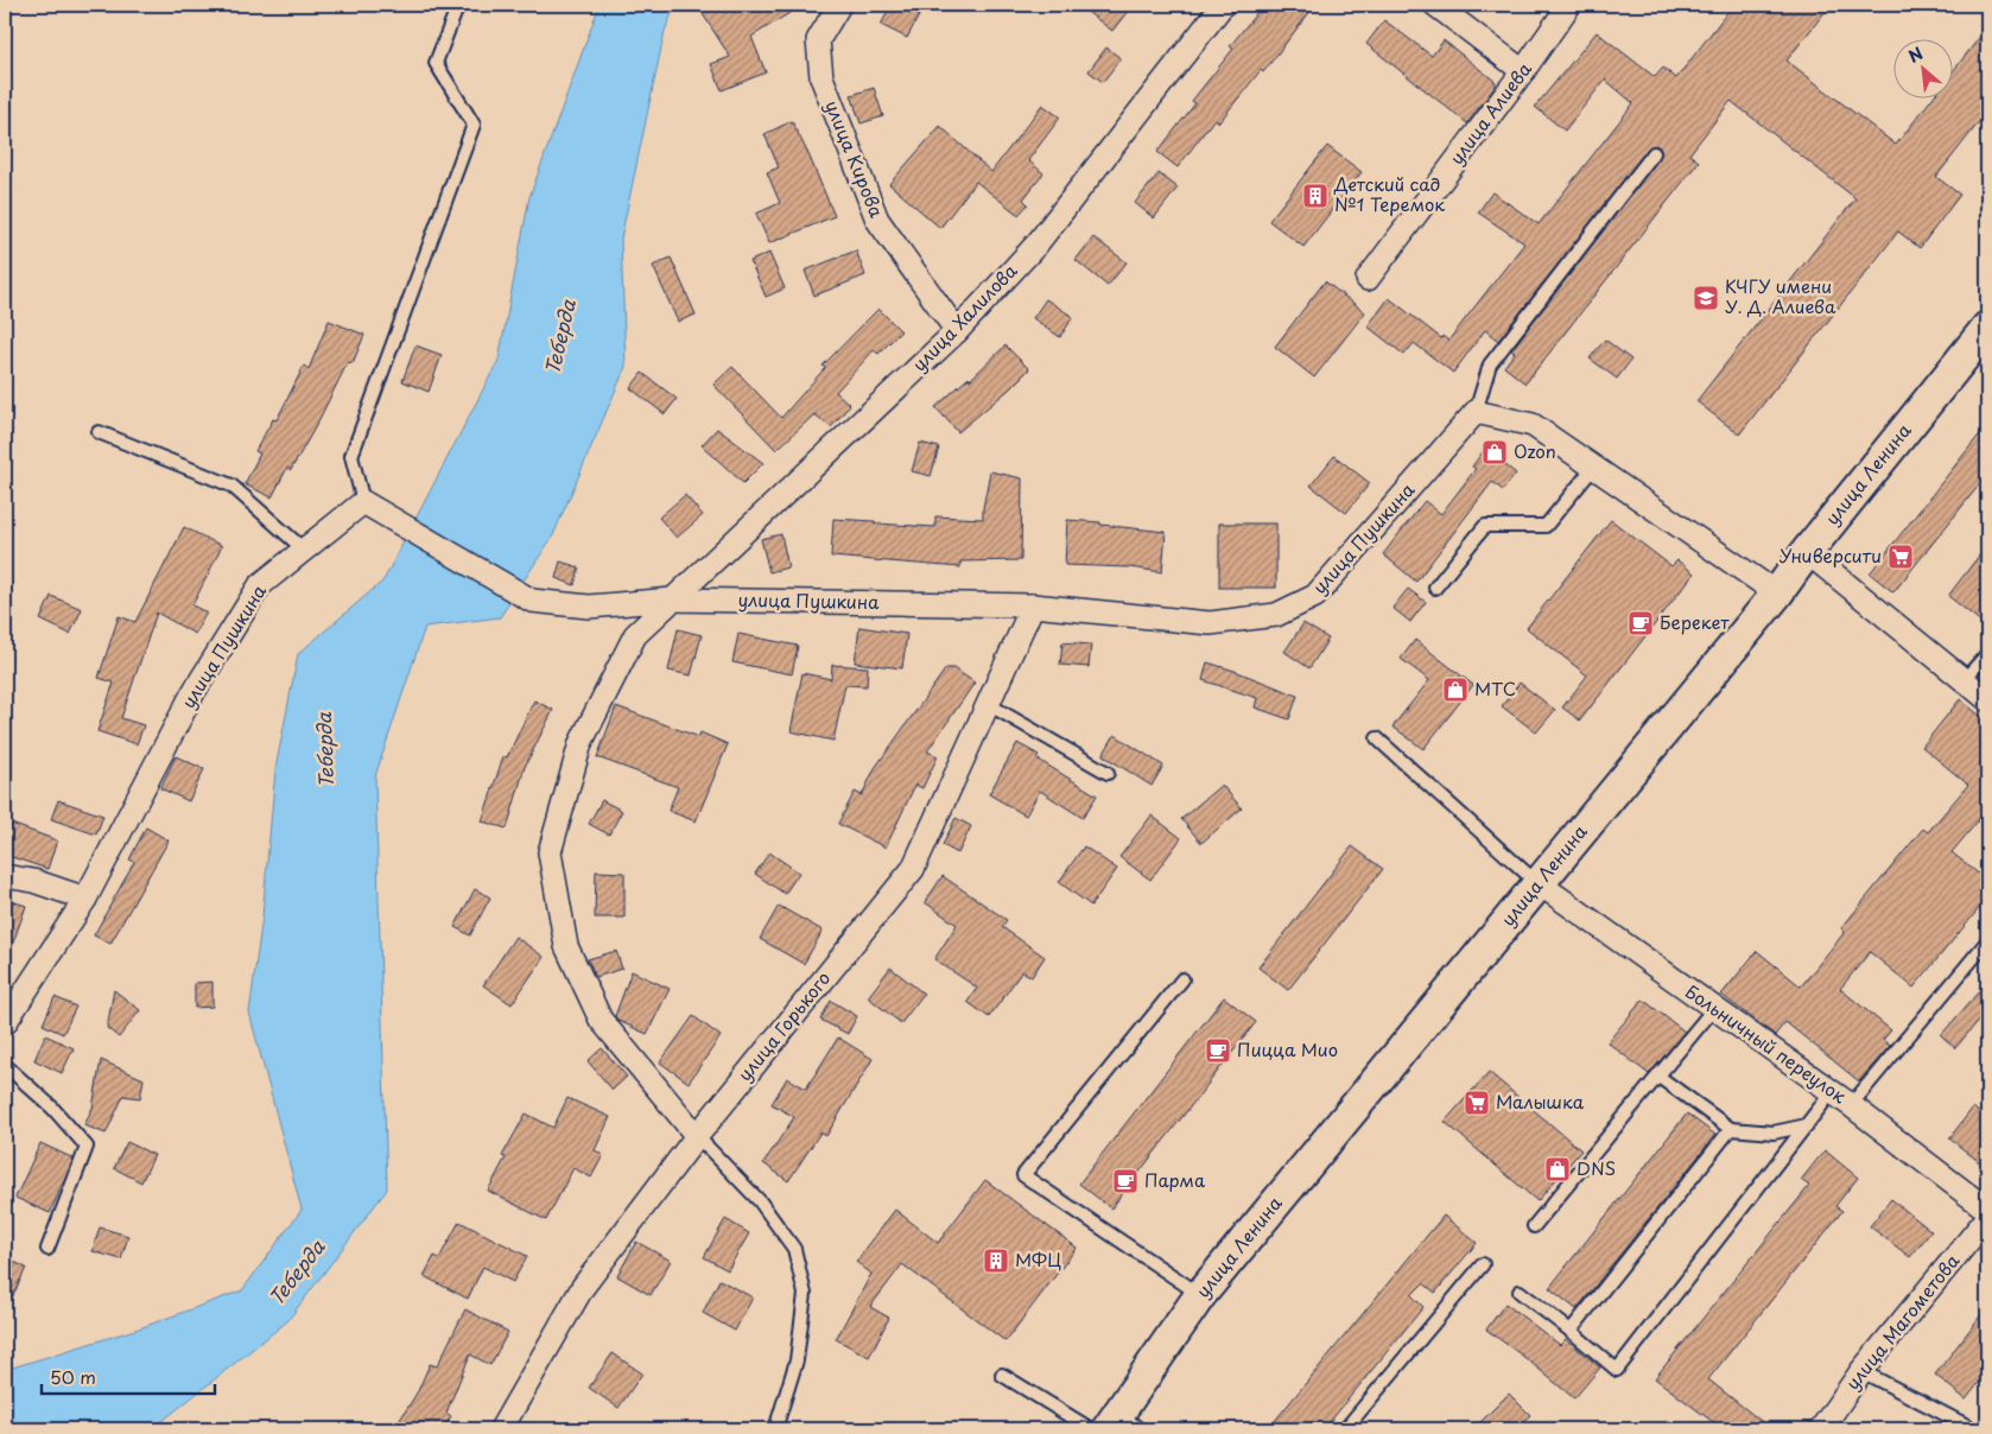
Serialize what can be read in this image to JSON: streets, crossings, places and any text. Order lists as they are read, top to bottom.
{
  "streets": {
    "main road": ["улица Ленина"],
    "street": [
      "улица Алиева",
      "улица Кирова",
      "улица Халилова",
      "улица Пушкина",
      "улица Горького",
      "Больничный переулок",
      "улица Магометова"
    ]
  },
  "crossings": [
    ["улица Кирова", "улица Халилова"],
    ["улица Халилова", "улица Пушкина"],
    ["улица Халилова", "улица Горького"],
    ["улица Ленина", "Больничный переулок"],
    ["улица Пушкина", "улица Горького"]
  ],
  "water": ["Теберда"],
  "places": {
    "building": ["Детский сад №1 Теремок", "МФЦ"],
    "school or university": ["КЧГУ имени У. Д. Алиева"],
    "shop": ["Ozon", "МТС", "DNS"],
    "supermarket": ["Университи", "Малышка"],
    "cafe": ["Берекет", "Пицца Мио", "Парма"]
  },
  "scale_bar": "50 m",
  "north": "top left"
}
